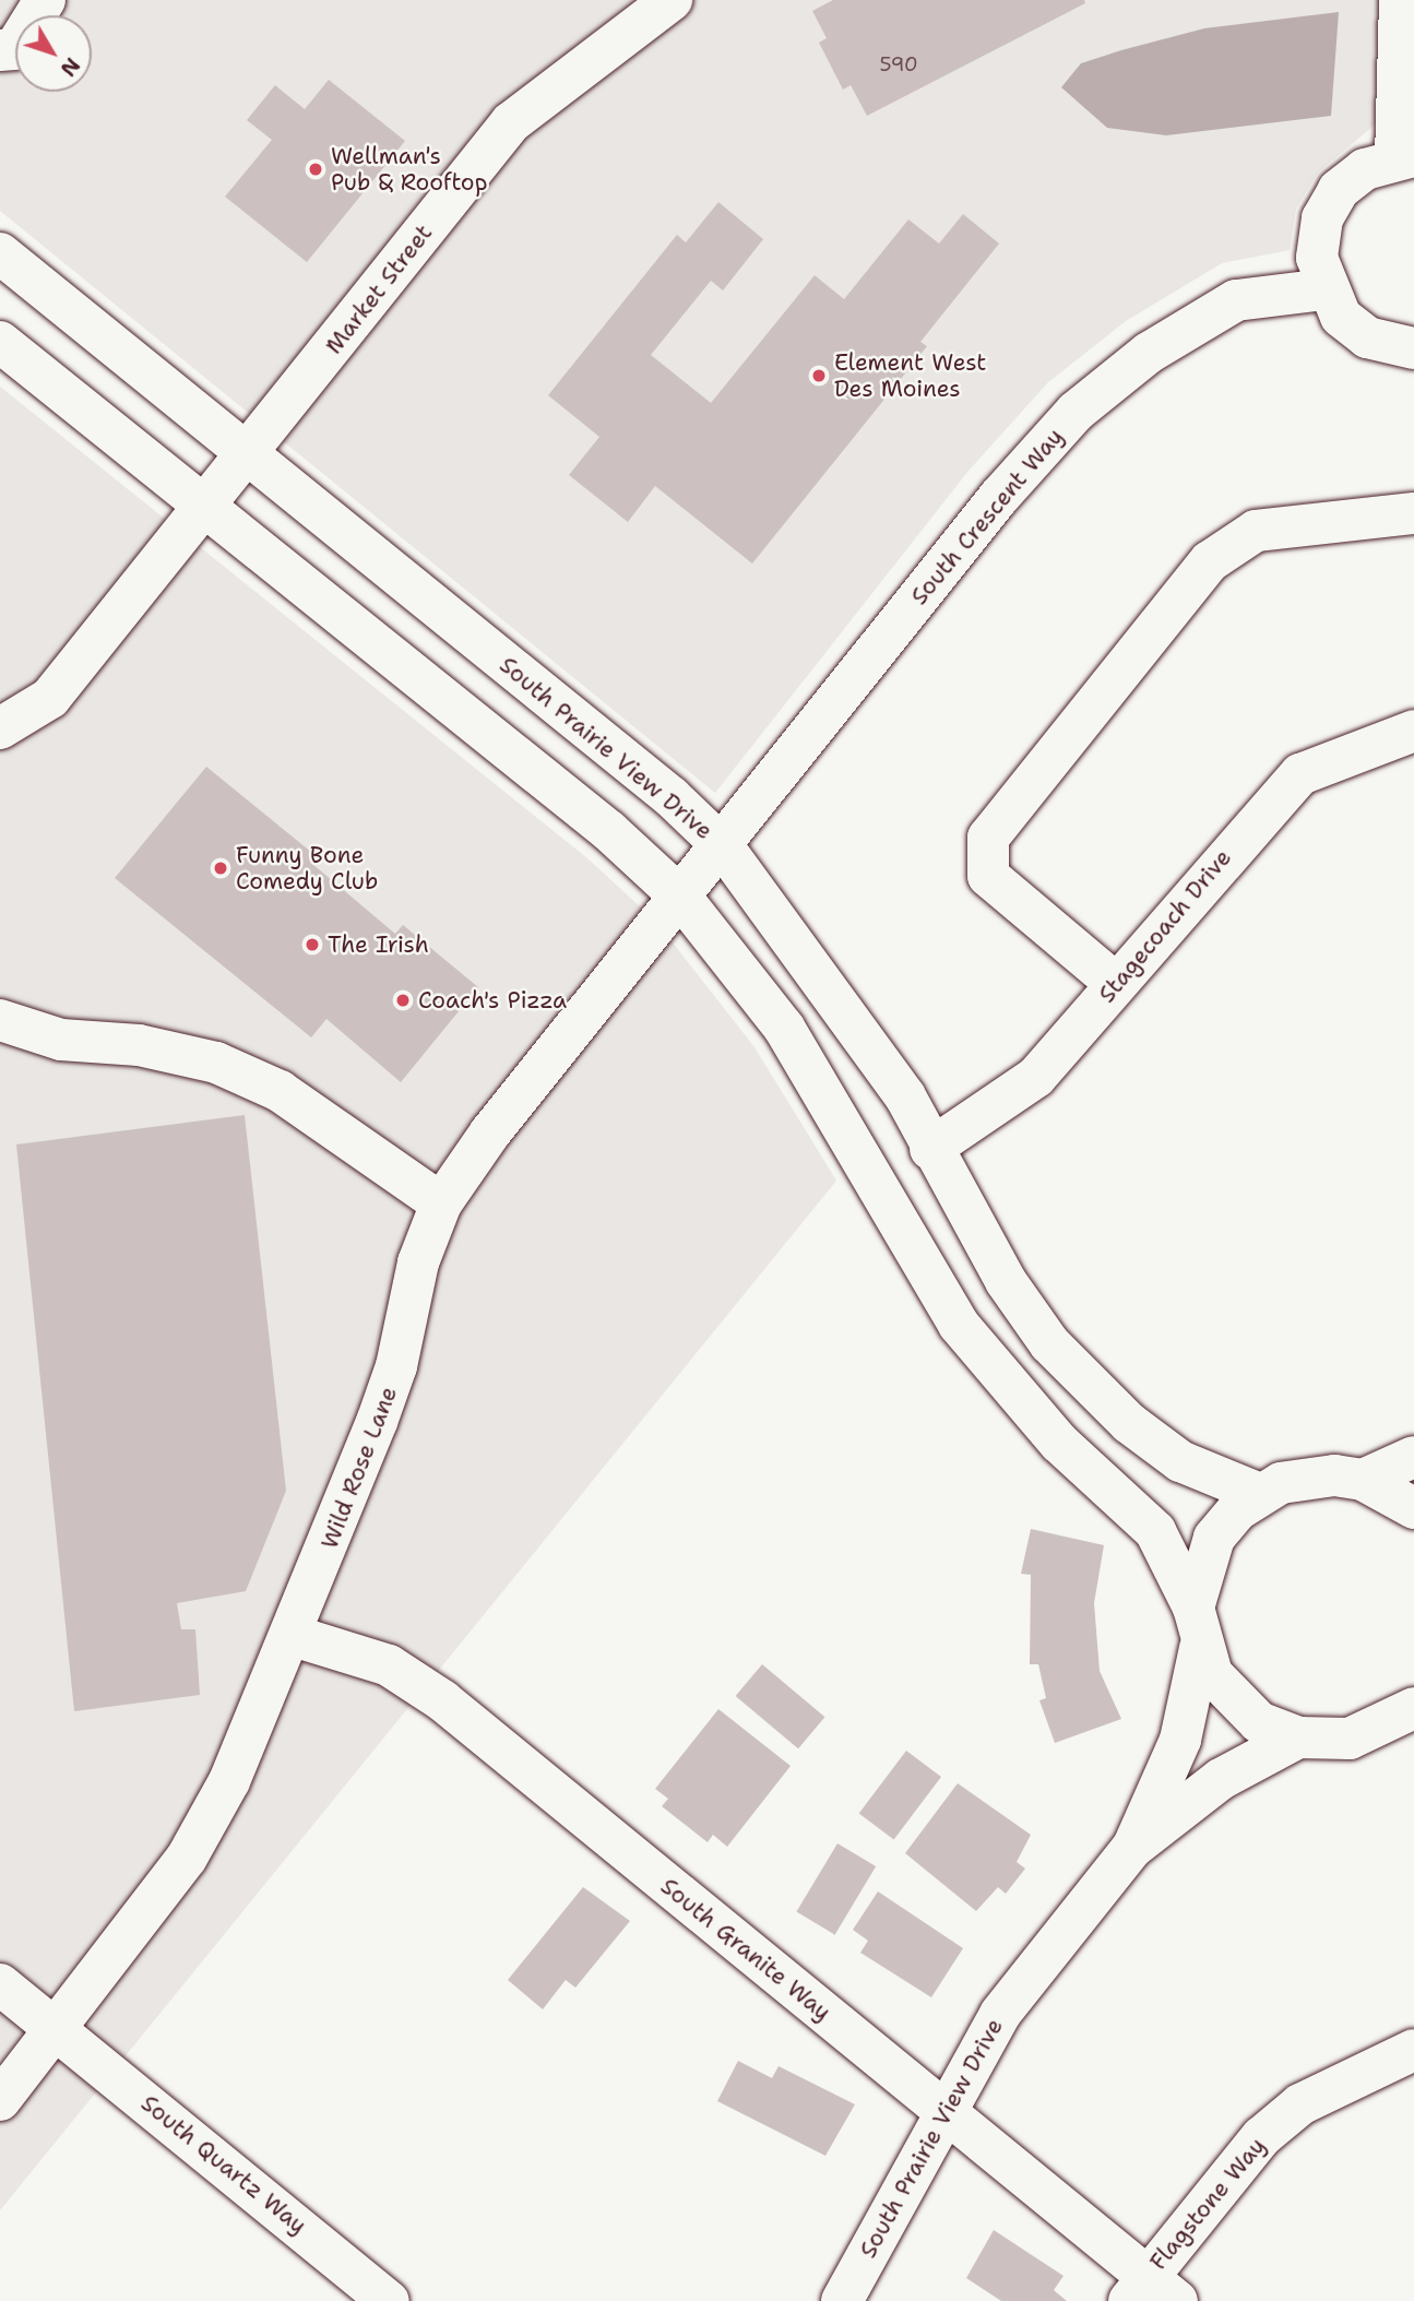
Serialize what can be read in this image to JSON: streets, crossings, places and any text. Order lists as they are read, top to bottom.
{
  "streets": {
    "street": [
      "Market Street",
      "South Crescent Way",
      "South Prairie View Drive",
      "Stagecoach Drive",
      "Wild Rose Lane",
      "South Granite Way",
      "South Quartz Way",
      "Flagstone Way"
    ]
  },
  "crossings": [
    ["Market Street", "South Prairie View Drive"],
    ["South Crescent Way", "South Prairie View Drive"],
    ["South Crescent Way", "Wild Rose Lane"],
    ["South Prairie View Drive", "Stagecoach Drive"],
    ["South Prairie View Drive", "Wild Rose Lane"],
    ["South Prairie View Drive", "South Granite Way"],
    ["Wild Rose Lane", "South Granite Way"],
    ["Wild Rose Lane", "South Quartz Way"],
    ["South Granite Way", "Flagstone Way"]
  ],
  "places": [
    "Wellman's Pub & Rooftop",
    "Element West Des Moines",
    "Funny Bone Comedy Club",
    "The Irish",
    "Coach's Pizza"
  ],
  "house_numbers": ["590"],
  "north": "bottom right"
}
